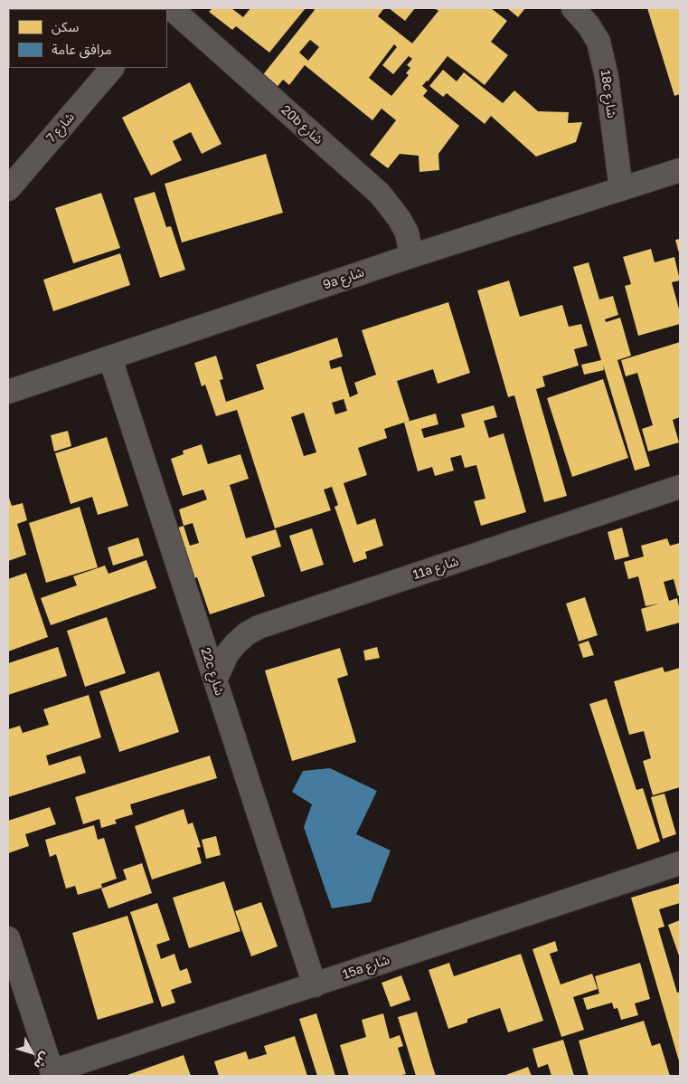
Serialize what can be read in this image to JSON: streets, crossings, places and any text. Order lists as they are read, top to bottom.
{
  "streets": {
    "street": [
      "18c شارع",
      "20b شارع",
      "شارع 7",
      "9a شارع",
      "11a شارع",
      "22c شارع",
      "15a شارع"
    ]
  },
  "crossings": [
    ["18c شارع", "9a شارع"],
    ["20b شارع", "9a شارع"],
    ["9a شارع", "22c شارع"],
    ["11a شارع", "22c شارع"],
    ["22c شارع", "15a شارع"]
  ],
  "legend": ["سكن", "مرافق عامة"],
  "north": "bottom right"
}
